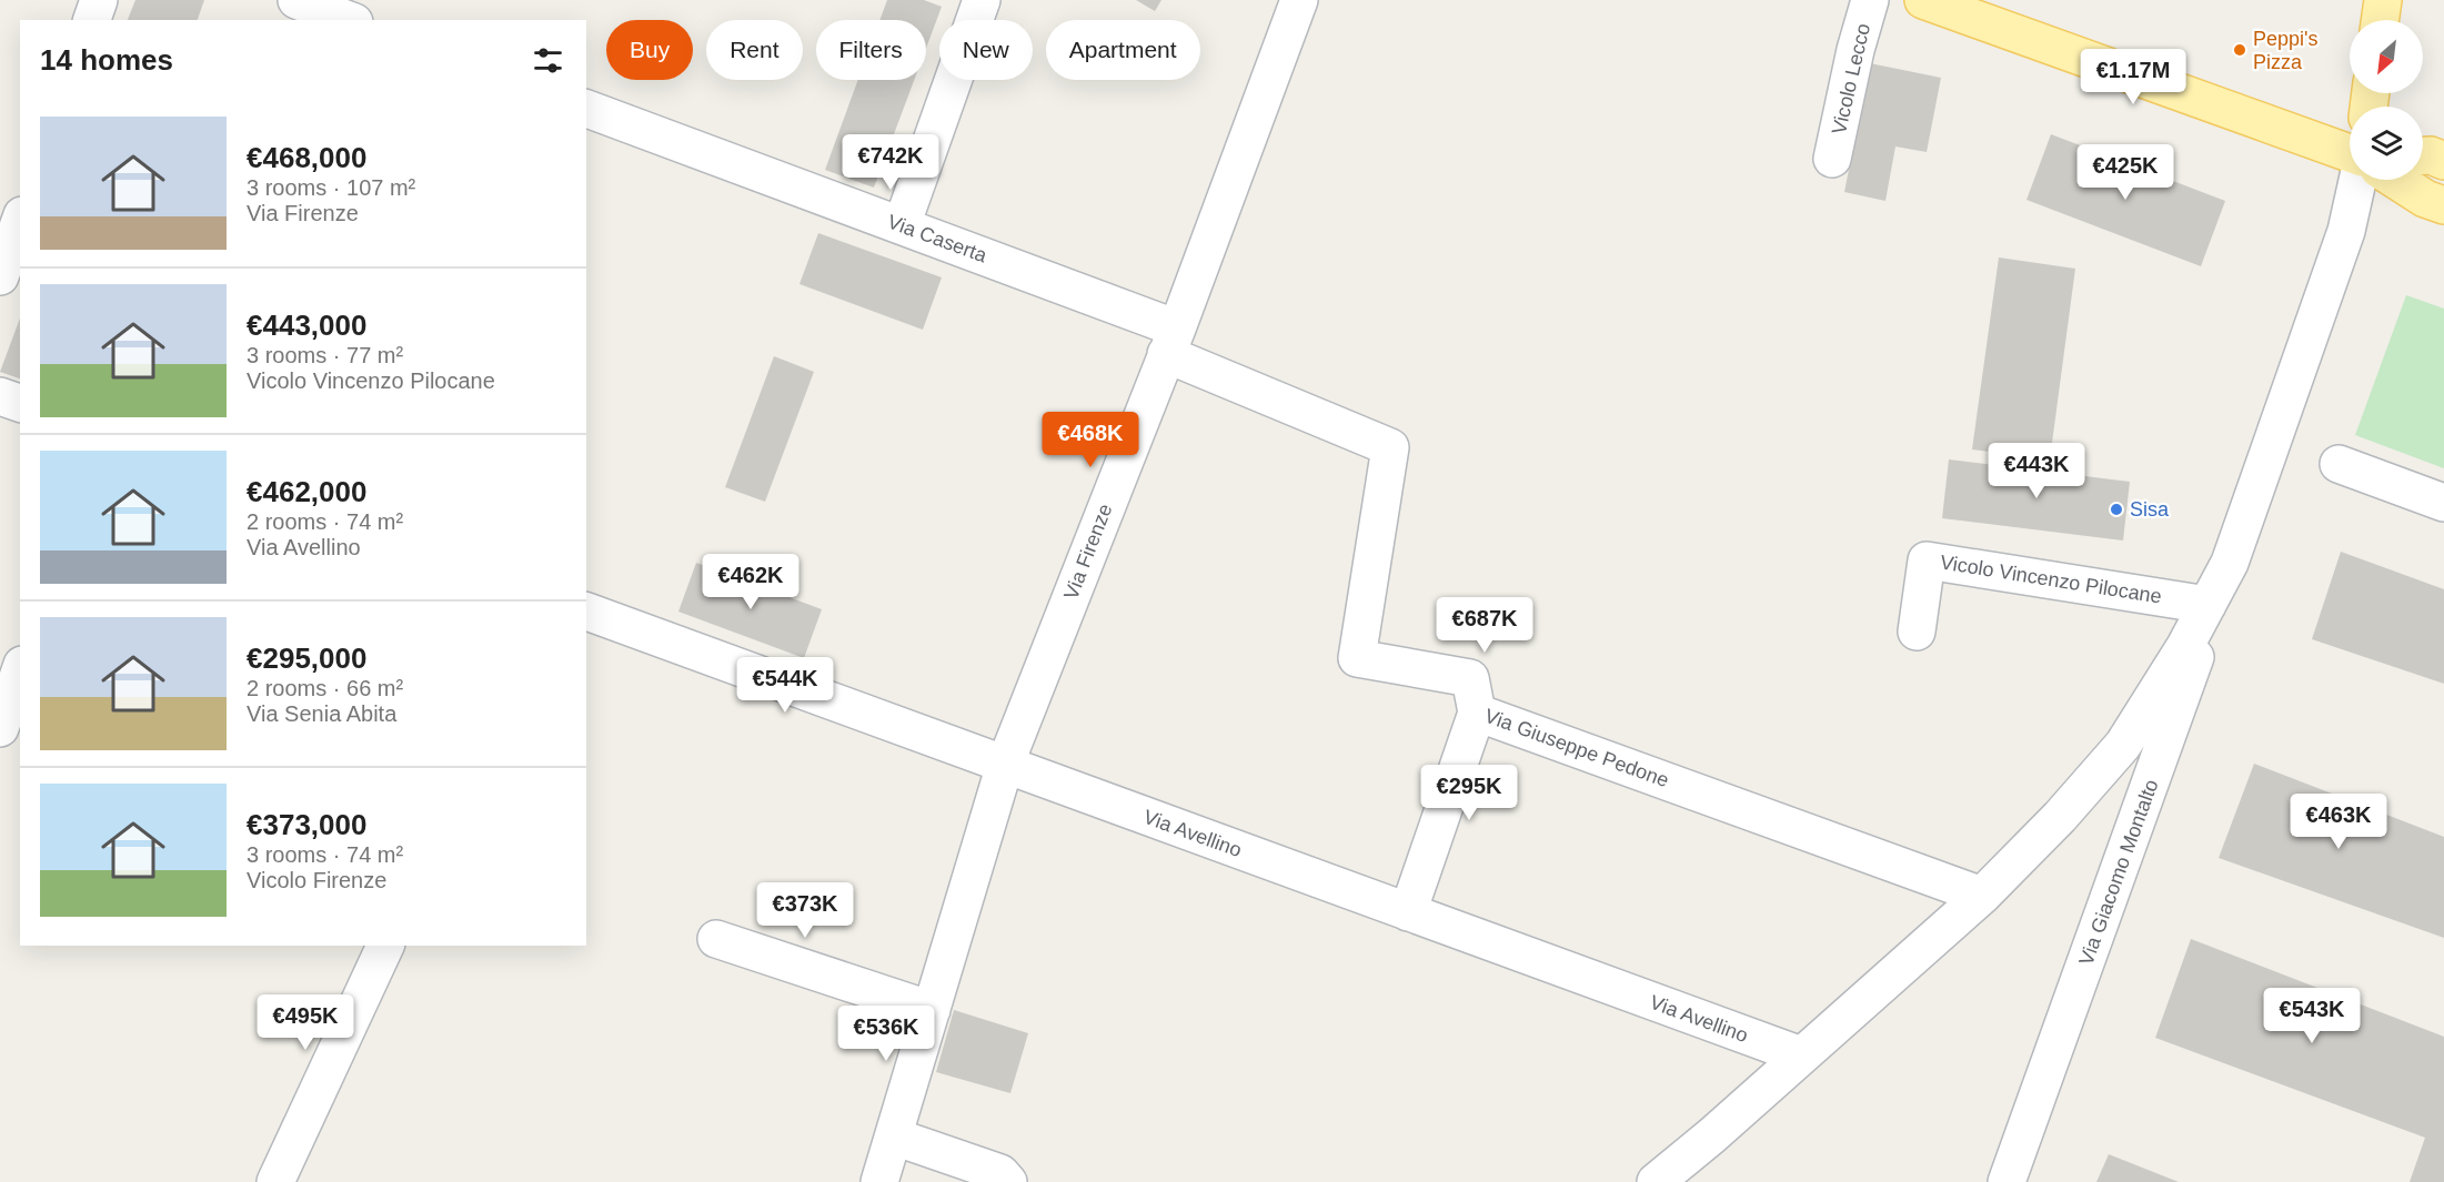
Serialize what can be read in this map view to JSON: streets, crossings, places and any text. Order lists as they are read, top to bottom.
{
  "streets": {
    "street": [
      "Vicolo Lecco",
      "Via Caserta",
      "Via Firenze",
      "Vicolo Vincenzo Pilocane",
      "Via Giuseppe Pedone",
      "Via Avellino",
      "Via Giacomo Montalto"
    ]
  },
  "crossings": [
    ["Via Caserta", "Via Firenze"],
    ["Via Caserta", "Via Giuseppe Pedone"],
    ["Via Firenze", "Via Giuseppe Pedone"],
    ["Via Firenze", "Via Avellino"]
  ],
  "places": ["Peppi's Pizza", "Sisa"],
  "north": "bottom left",
  "page": {
    "chip": [
      "Buy",
      "Rent",
      "Filters",
      "New",
      "Apartment"
    ],
    "heading": "14 homes",
    "price": [
      "€1.17M",
      "€742K",
      "€425K",
      "€468K",
      "€443K",
      "€462K",
      "€687K",
      "€544K",
      "€295K",
      "€463K",
      "€373K",
      "€543K",
      "€495K",
      "€536K"
    ],
    "list": [
      {
        "name": "€468,000",
        "note": "3 rooms · 107 m² · Via Firenze"
      },
      {
        "name": "€443,000",
        "note": "3 rooms · 77 m² · Vicolo Vincenzo Pilocane"
      },
      {
        "name": "€462,000",
        "note": "2 rooms · 74 m² · Via Avellino"
      },
      {
        "name": "€295,000",
        "note": "2 rooms · 66 m² · Via Senia Abita"
      },
      {
        "name": "€373,000",
        "note": "3 rooms · 74 m² · Vicolo Firenze"
      }
    ]
  }
}
